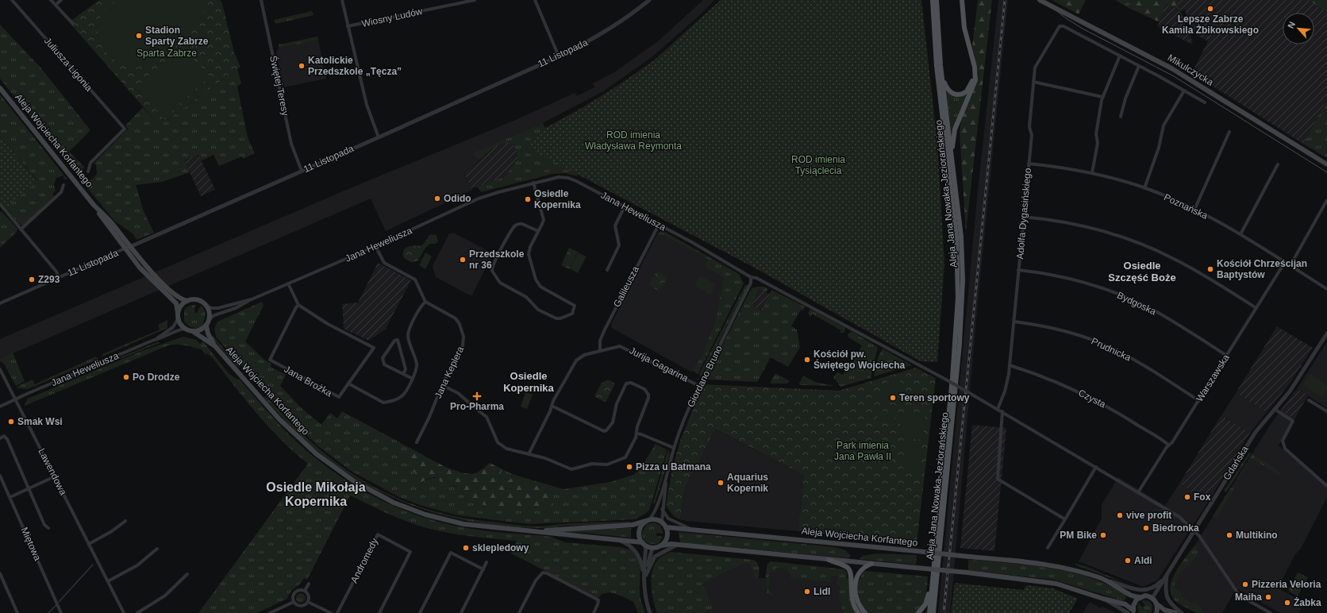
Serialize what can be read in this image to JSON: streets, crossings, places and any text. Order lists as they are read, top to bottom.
{
  "streets": {
    "main road": ["Mikulczycka", "Aleja Wojciecha Korfantego", "Aleja Jana Nowaka-Jeziorańskiego"],
    "street": [
      "Wiosny Ludów",
      "11 Listopada",
      "Juliusza Ligonia",
      "Świętej Teresy",
      "Poznańska",
      "Jana Heweliusza",
      "Adolfa Dygasińskiego",
      "Galileusza",
      "Bydgoska",
      "Prudnicka",
      "Jurija Gagarina",
      "Jana Keplera",
      "Giordano Bruno",
      "Warszawska",
      "Jana Brożka",
      "Czysta",
      "Gdańska",
      "Lawendowa",
      "Miętowa",
      "Andromedy"
    ]
  },
  "crossings": [
    ["11 Listopada", "Świętej Teresy"],
    ["11 Listopada", "Aleja Wojciecha Korfantego"],
    ["Aleja Wojciecha Korfantego", "Jana Heweliusza"],
    ["Aleja Wojciecha Korfantego", "Giordano Bruno"],
    ["Aleja Wojciecha Korfantego", "Gdańska"],
    ["Poznańska", "Adolfa Dygasińskiego"],
    ["Poznańska", "Warszawska"],
    ["Jana Heweliusza", "Adolfa Dygasińskiego"],
    ["Jana Heweliusza", "Galileusza"],
    ["Jana Heweliusza", "Giordano Bruno"],
    ["Jana Heweliusza", "Warszawska"],
    ["Jana Heweliusza", "Gdańska"],
    ["Jana Heweliusza", "Lawendowa"],
    ["Adolfa Dygasińskiego", "Bydgoska"],
    ["Adolfa Dygasińskiego", "Prudnicka"],
    ["Adolfa Dygasińskiego", "Czysta"],
    ["Galileusza", "Jurija Gagarina"],
    ["Bydgoska", "Warszawska"],
    ["Prudnicka", "Warszawska"],
    ["Jurija Gagarina", "Giordano Bruno"],
    ["Warszawska", "Czysta"]
  ],
  "districts": ["Osiedle Szczęść Boże", "Osiedle Kopernika", "Osiedle Mikołaja Kopernika"],
  "parks": [
    "Sparta Zabrze",
    "ROD imienia Władysława Reymonta",
    "ROD imienia Tysiąclecia",
    "Park imienia Jana Pawła II"
  ],
  "places": {
    "other": [
      "Lepsze Zabrze Kamila Żbikowskiego",
      "Stadion Sparty Zabrze",
      "Katolickie Przedszkole „Tęcza”",
      "Odido",
      "Osiedle Kopernika",
      "Przedszkole nr 36",
      "Kościół Chrześcijan Baptystów",
      "Z293",
      "Kościół pw. Świętego Wojciecha",
      "Po Drodze",
      "Teren sportowy",
      "Smak Wsi",
      "Pizza u Batmana",
      "Aquarius Kopernik",
      "Fox",
      "vive profit",
      "Biedronka",
      "PM Bike",
      "Multikino",
      "sklepledowy",
      "Aldi",
      "Pizzeria Veloria",
      "Lidl",
      "Maiha",
      "Żabka"
    ],
    "health": ["Pro-Pharma"]
  },
  "north": "top left"
}
